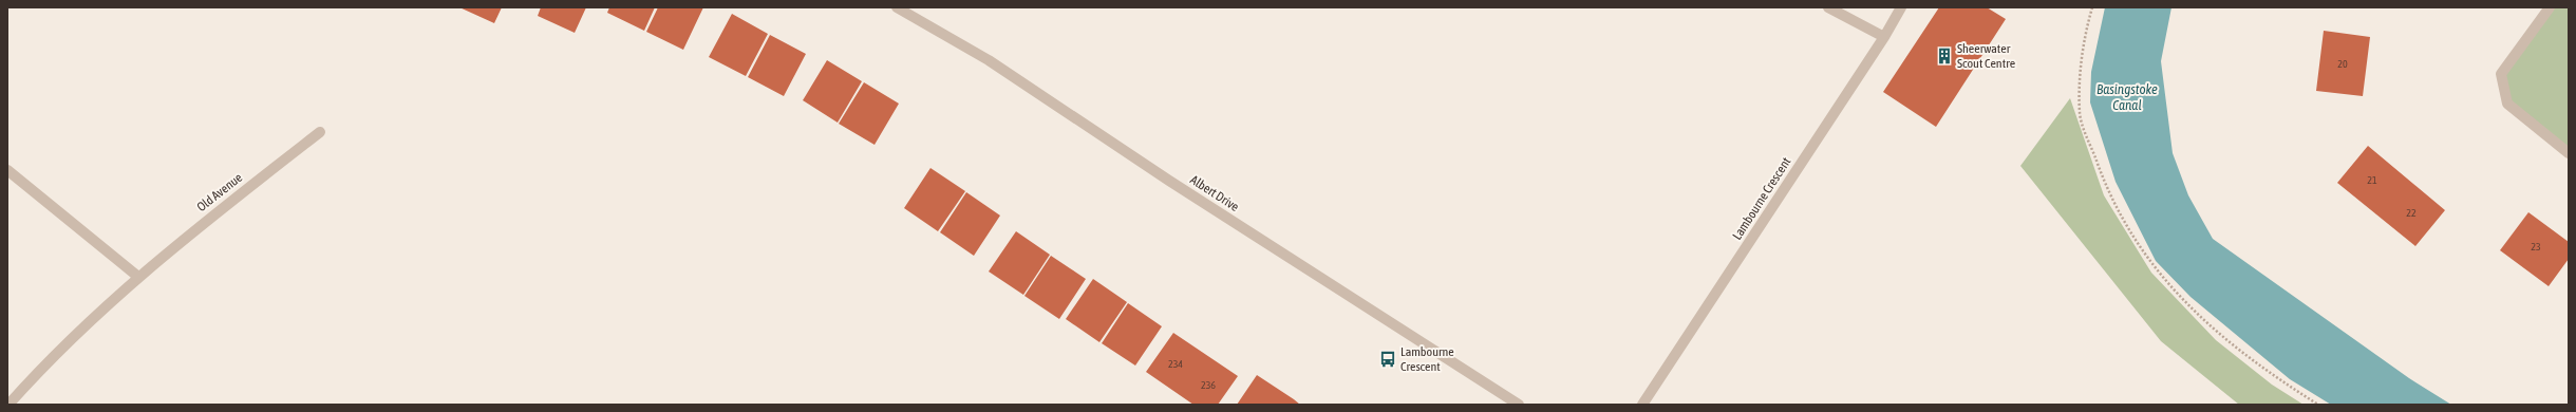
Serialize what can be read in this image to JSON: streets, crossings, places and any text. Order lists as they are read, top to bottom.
{
  "streets": {
    "street": ["Old Avenue", "Albert Drive", "Lambourne Crescent"]
  },
  "water": ["Basingstoke Canal"],
  "places": {
    "building": ["Sheerwater Scout Centre"],
    "bus stop": ["Lambourne Crescent"]
  },
  "house_numbers": [
    "20",
    "21",
    "22",
    "23",
    "234",
    "236"
  ]
}
